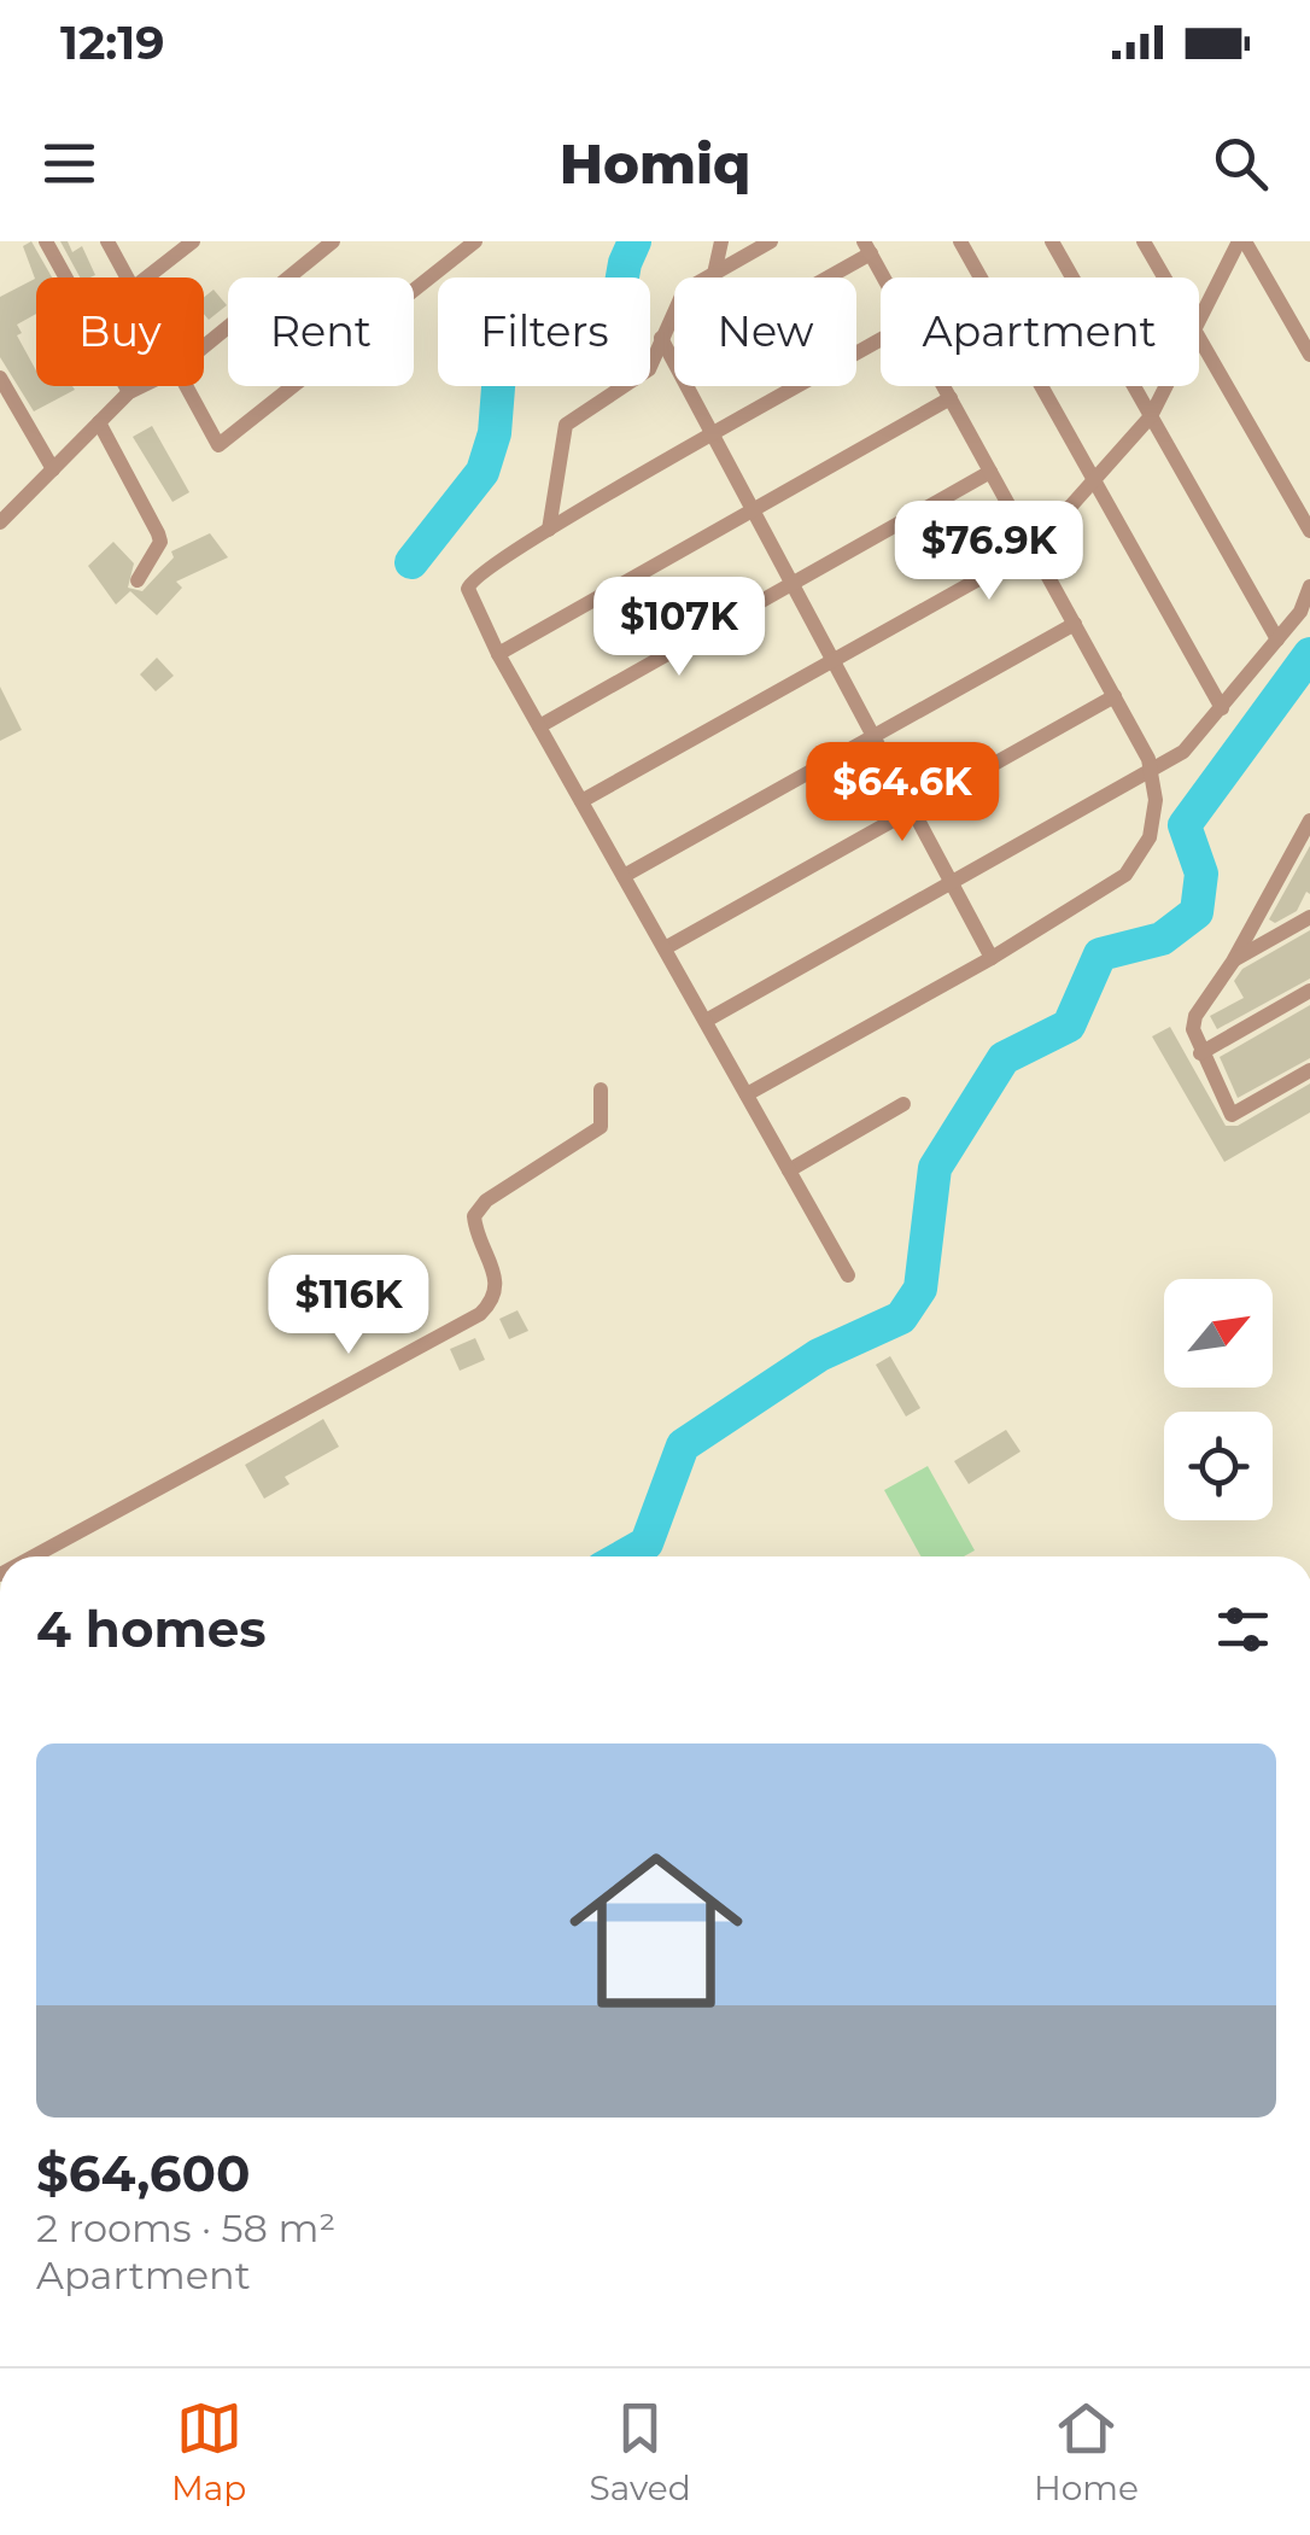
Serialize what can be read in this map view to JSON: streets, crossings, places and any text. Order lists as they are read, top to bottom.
{
  "north": "top right",
  "page": {
    "status": "12:19",
    "header": "Homiq",
    "chip": [
      "Buy",
      "Rent",
      "Filters",
      "New",
      "Apartment"
    ],
    "price": [
      "$76.9K",
      "$107K",
      "$64.6K",
      "$116K"
    ],
    "heading": "4 homes",
    "list": [
      {
        "name": "$64,600",
        "note": "2 rooms · 58 m² · Apartment"
      }
    ],
    "tabs": ["Map", "Saved", "Home"]
  }
}
